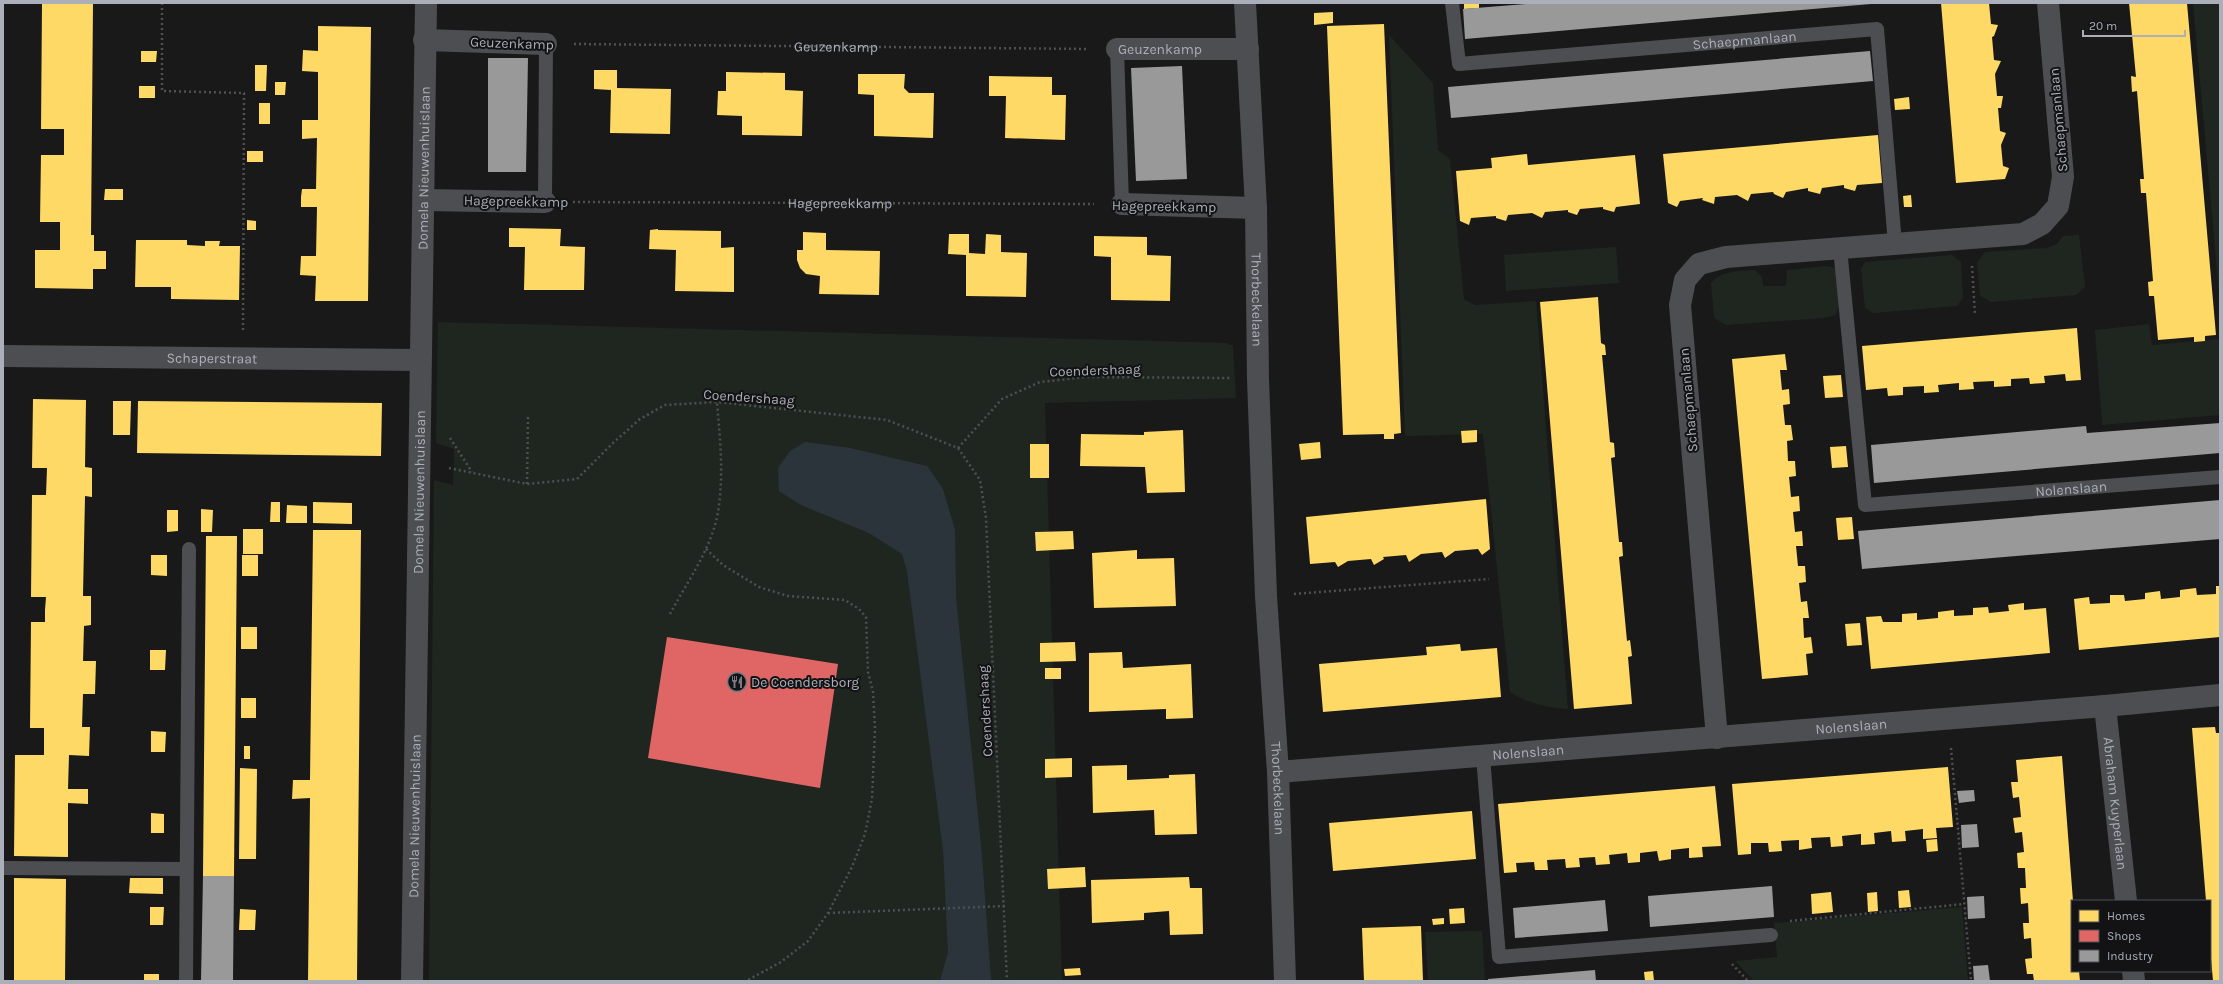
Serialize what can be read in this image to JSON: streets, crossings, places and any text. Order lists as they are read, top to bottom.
{
  "streets": {
    "street": [
      "Schaepmanlaan",
      "Geuzenkamp",
      "Domela Nieuwenhuislaan",
      "Hagepreekkamp",
      "Thorbeckelaan",
      "Schaperstraat",
      "Nolenslaan",
      "Abraham Kuyperlaan"
    ],
    "path": ["Coendershaag"]
  },
  "crossings": [
    ["Schaepmanlaan", "Nolenslaan"],
    ["Geuzenkamp", "Domela Nieuwenhuislaan"],
    ["Geuzenkamp", "Thorbeckelaan"],
    ["Domela Nieuwenhuislaan", "Hagepreekkamp"],
    ["Domela Nieuwenhuislaan", "Schaperstraat"],
    ["Domela Nieuwenhuislaan", "Coendershaag"],
    ["Hagepreekkamp", "Thorbeckelaan"],
    ["Thorbeckelaan", "Coendershaag"],
    ["Thorbeckelaan", "Nolenslaan"],
    ["Nolenslaan", "Abraham Kuyperlaan"]
  ],
  "places": {
    "restaurant": ["De Coendersborg"]
  },
  "legend": ["Homes", "Shops", "Industry"],
  "scale_bar": "20 m"
}
